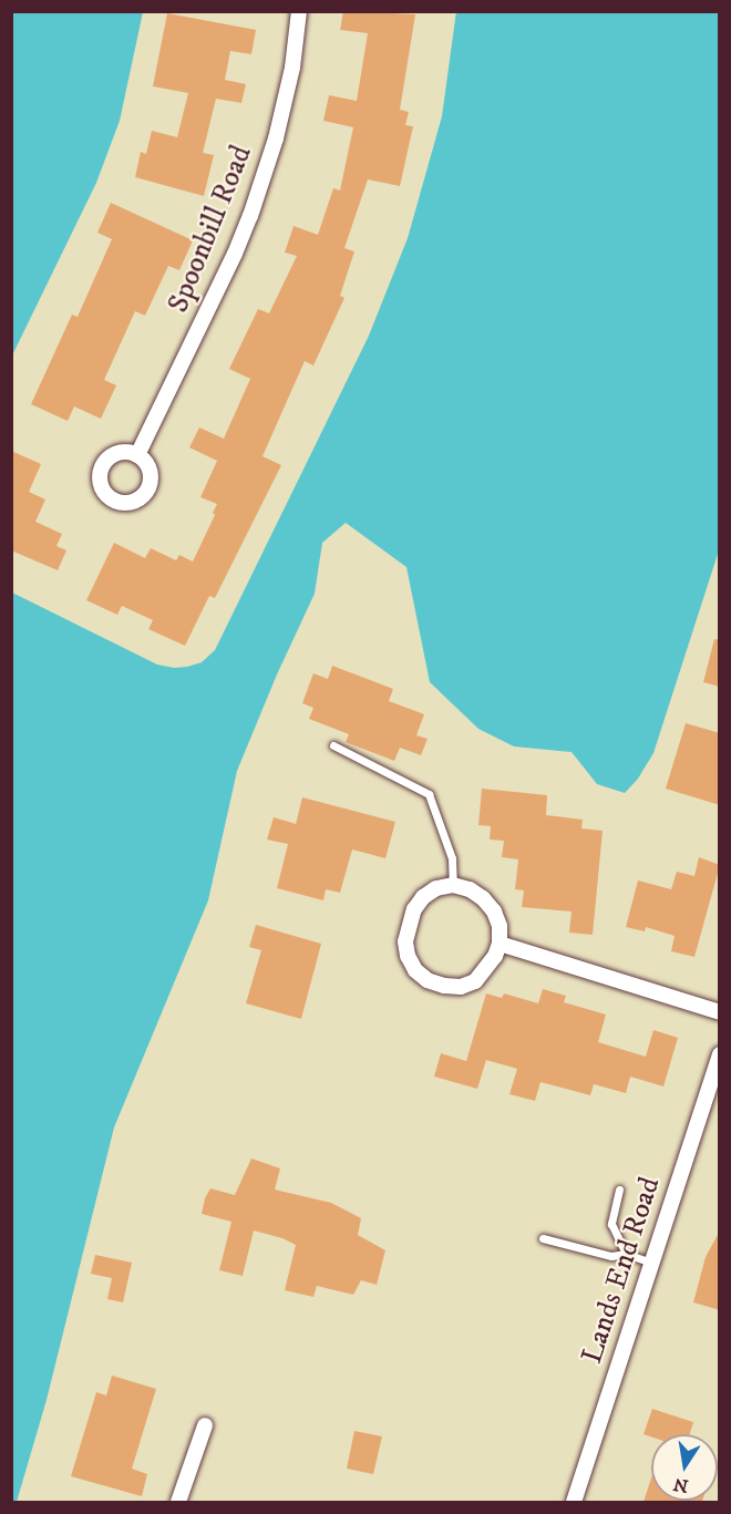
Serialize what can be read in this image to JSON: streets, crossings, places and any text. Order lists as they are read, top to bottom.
{
  "streets": {
    "street": ["Spoonbill Road", "Lands End Road"]
  },
  "north": "bottom"
}
